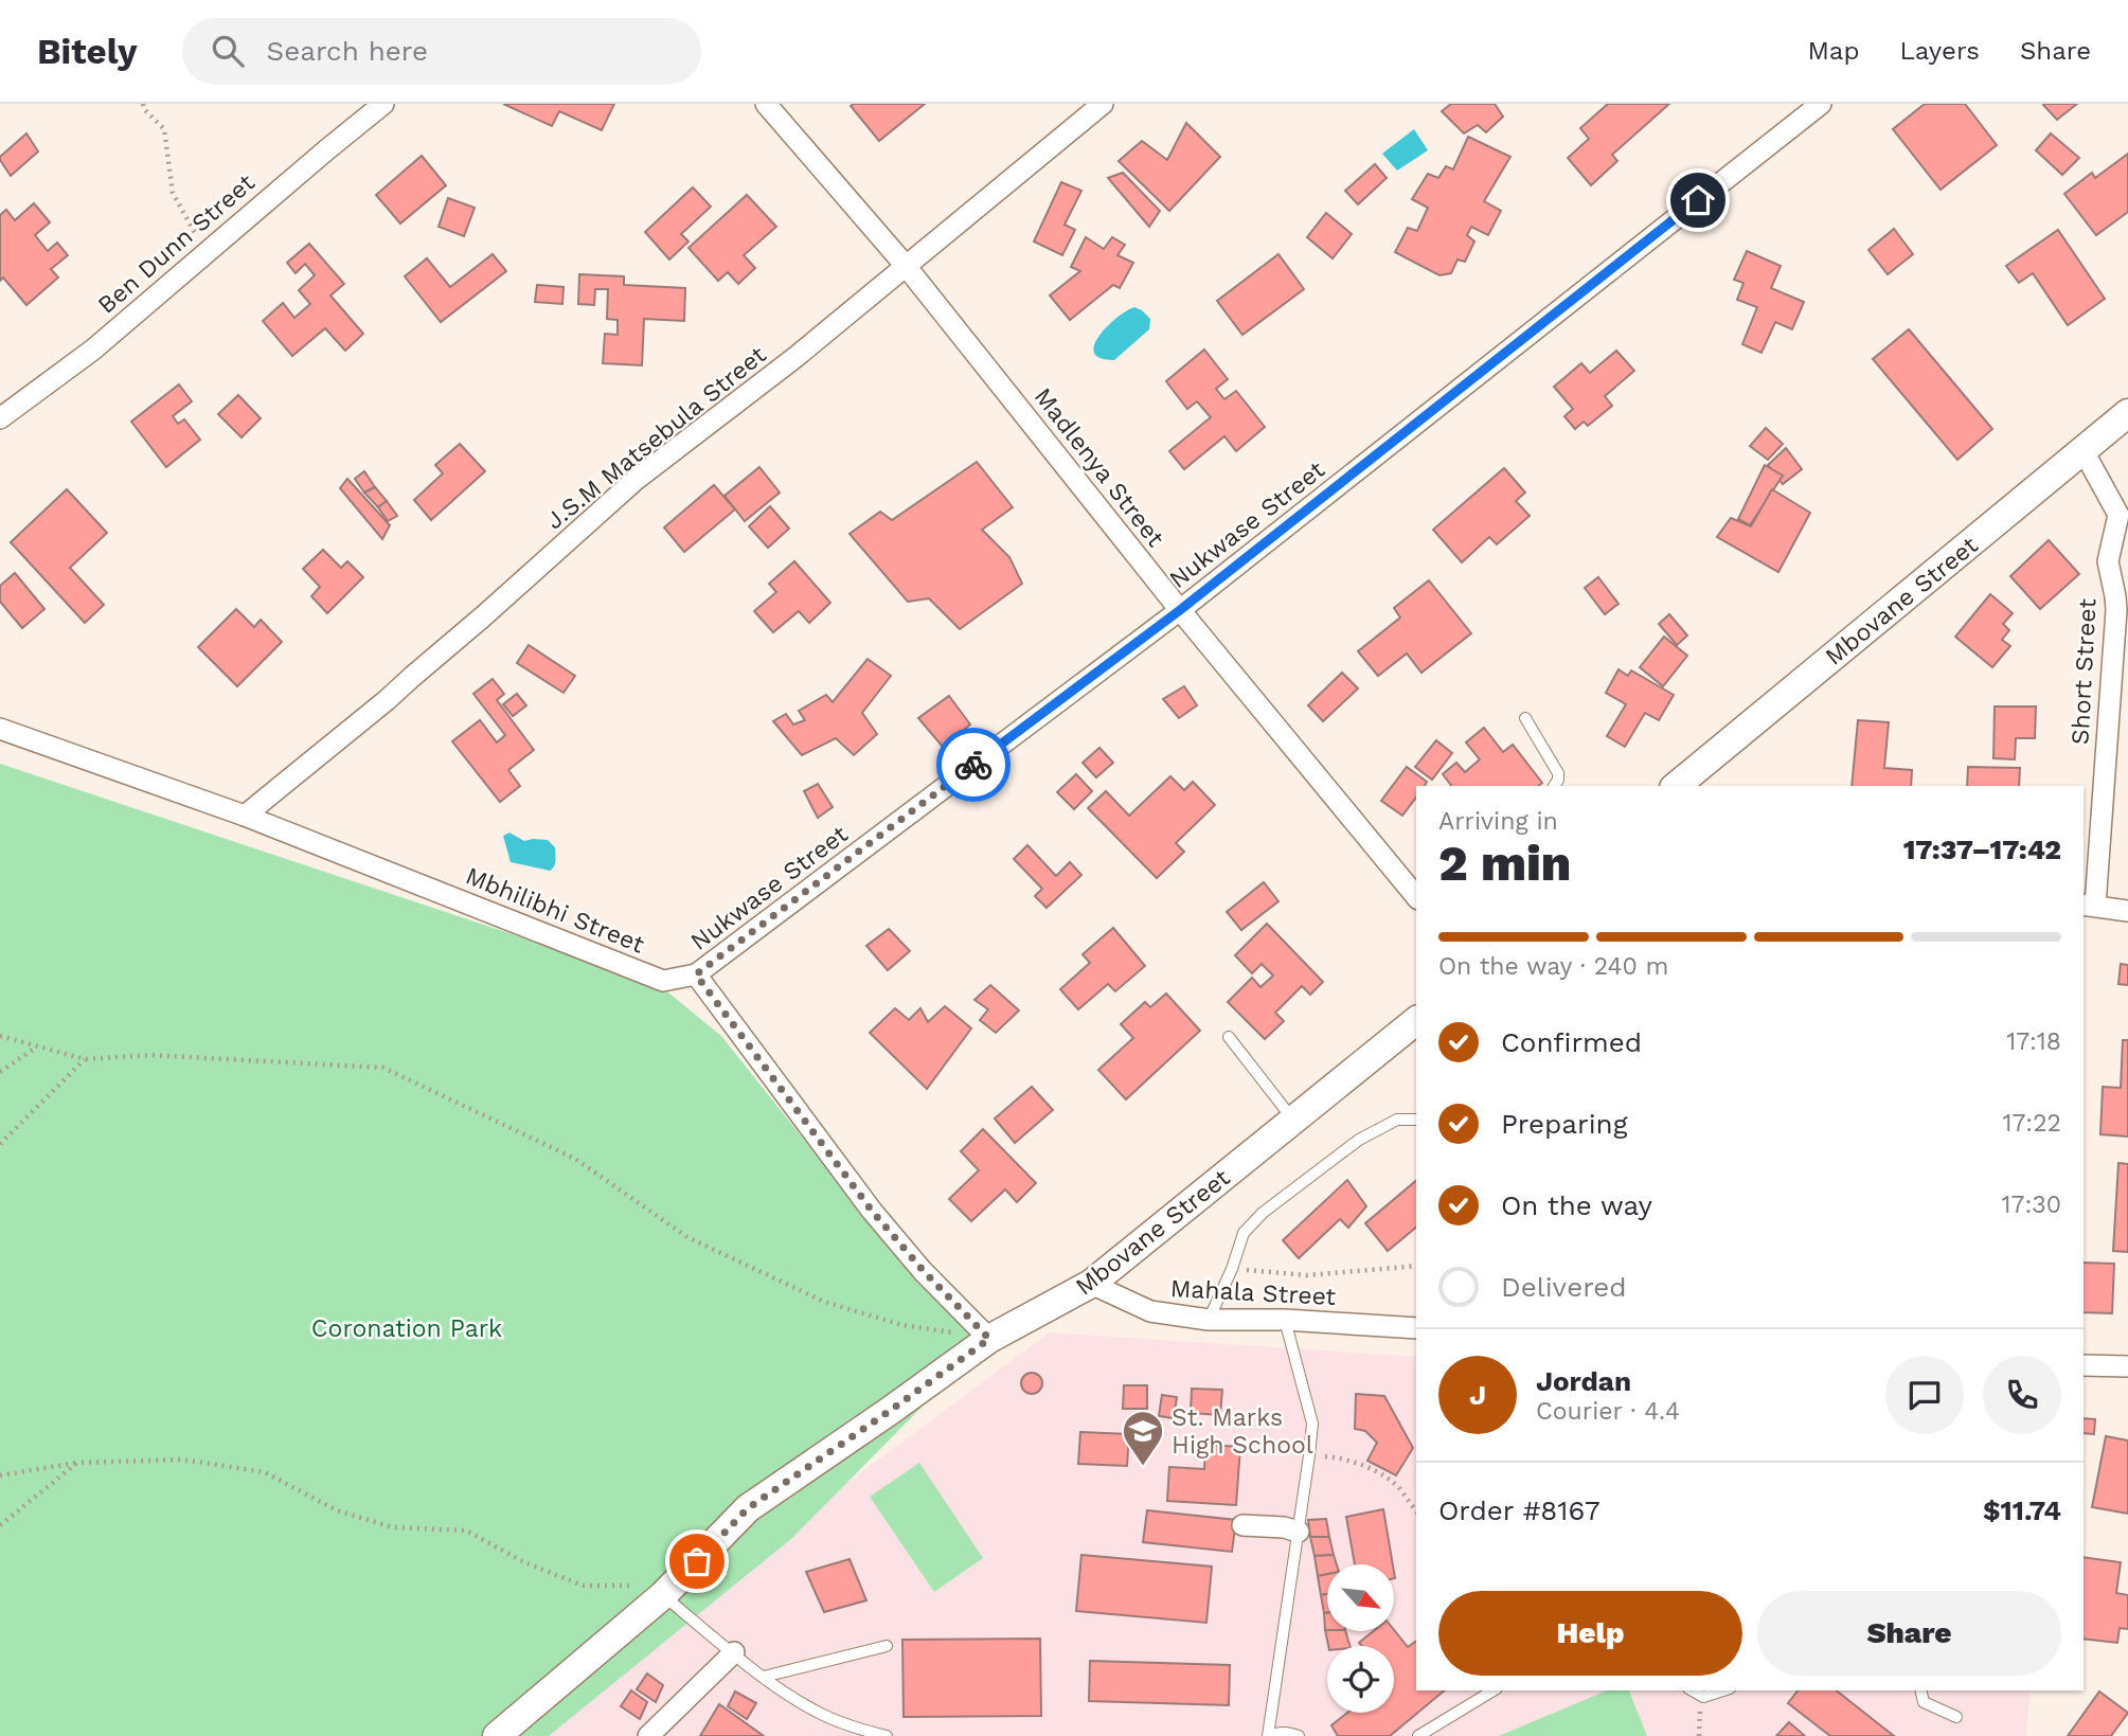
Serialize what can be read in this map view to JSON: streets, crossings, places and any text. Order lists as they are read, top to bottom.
{
  "streets": {
    "street": [
      "Ben Dunn Street",
      "J.S.M Matsebula Street",
      "Madlenya Street",
      "Nukwase Street",
      "Mbovane Street",
      "Short Street",
      "Mbhilibhi Street",
      "Mahala Street"
    ]
  },
  "crossings": [
    ["J.S.M Matsebula Street", "Madlenya Street"],
    ["J.S.M Matsebula Street", "Mbhilibhi Street"],
    ["Madlenya Street", "Nukwase Street"],
    ["Nukwase Street", "Mbhilibhi Street"],
    ["Mbovane Street", "Short Street"],
    ["Mbovane Street", "Mahala Street"]
  ],
  "parks": ["Coronation Park"],
  "places": {
    "school or university": ["St. Marks High School"]
  },
  "north": "bottom right",
  "page": {
    "header": "Bitely",
    "search": "Search here",
    "nav": ["Map", "Layers", "Share"],
    "heading": ["2 min", "Arriving in", "17:37–17:42"],
    "panel": [
      "Jordan",
      "Courier · 4.4",
      "Order #8167",
      "$11.74"
    ],
    "bar": "On the way · 240 m",
    "list": [
      ["Confirmed", "17:18"],
      ["Preparing", "17:22"],
      ["On the way", "17:30"],
      "Delivered"
    ],
    "round": "J",
    "buttons": ["Help", "Share"]
  }
}
